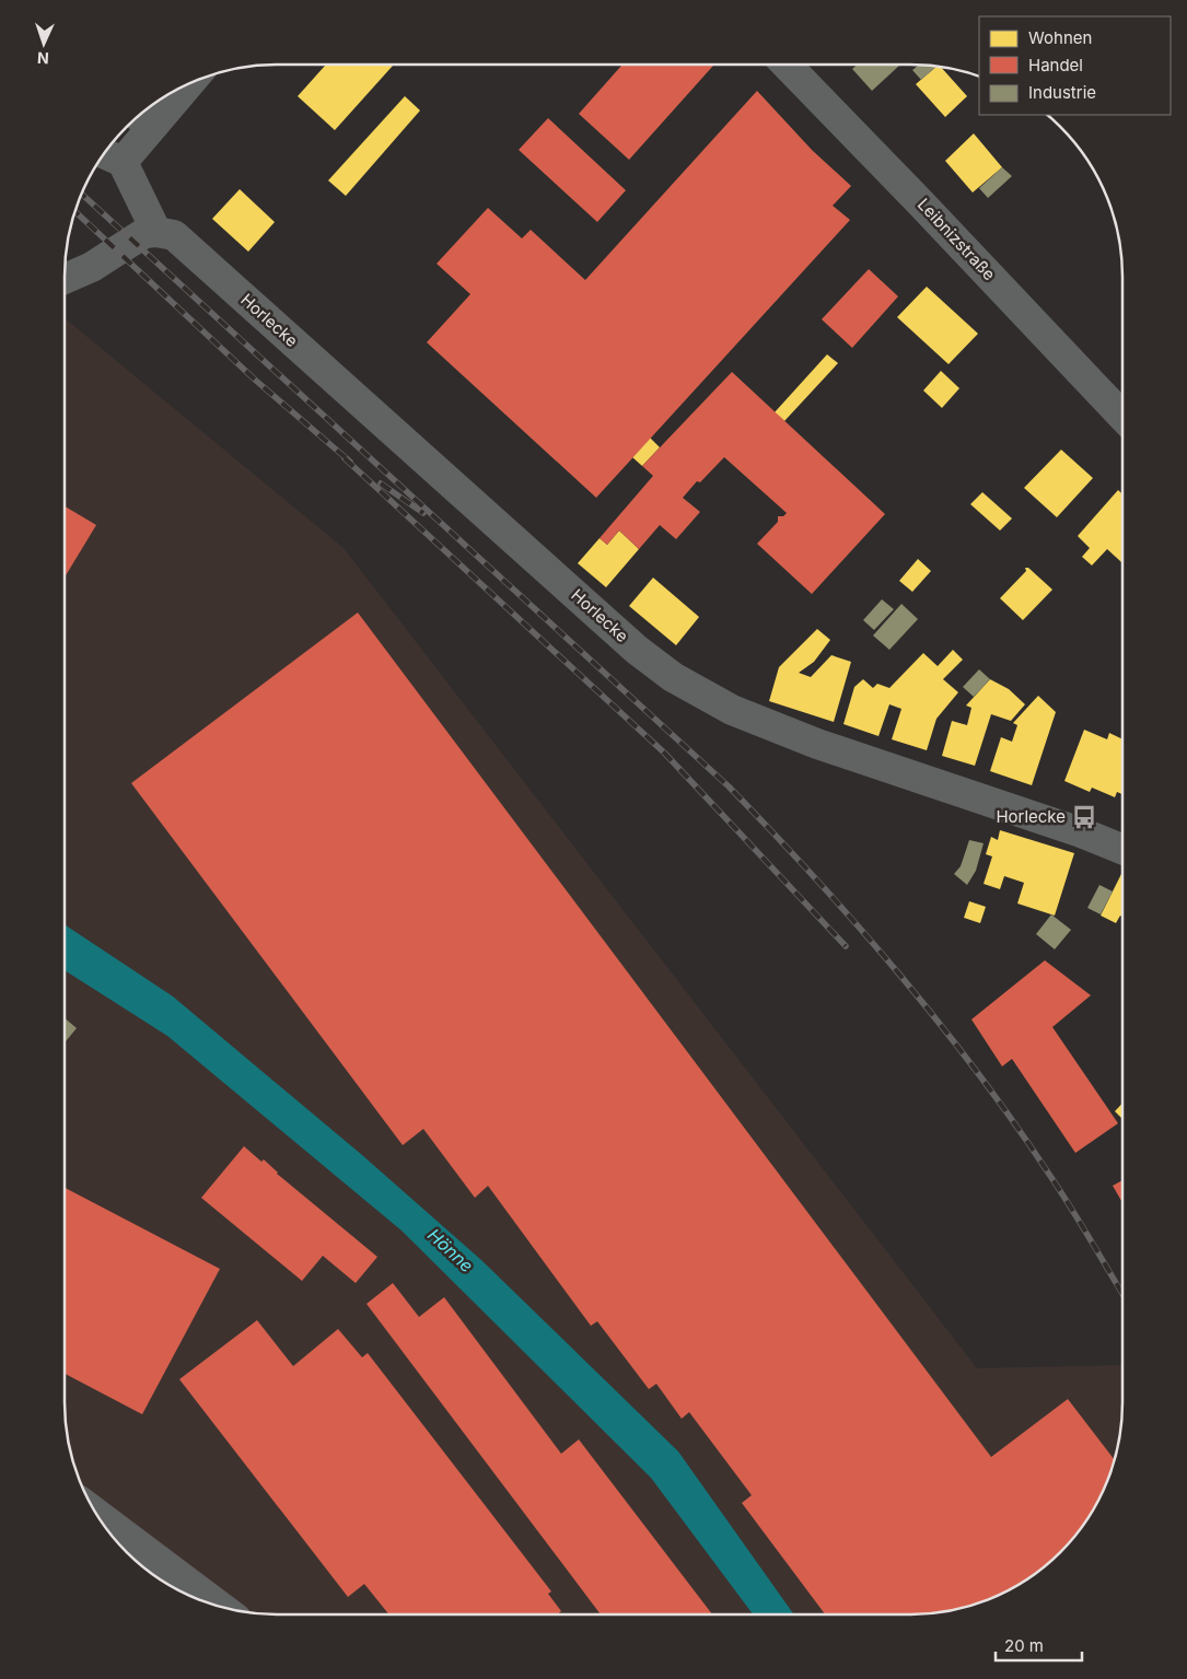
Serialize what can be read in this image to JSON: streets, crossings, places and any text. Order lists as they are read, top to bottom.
{
  "streets": {
    "street": ["Leibnizstraße", "Horlecke"]
  },
  "water": ["Hönne"],
  "places": {
    "bus stop": ["Horlecke"]
  },
  "legend": ["Wohnen", "Handel", "Industrie"],
  "scale_bar": "20 m",
  "north": "bottom"
}
